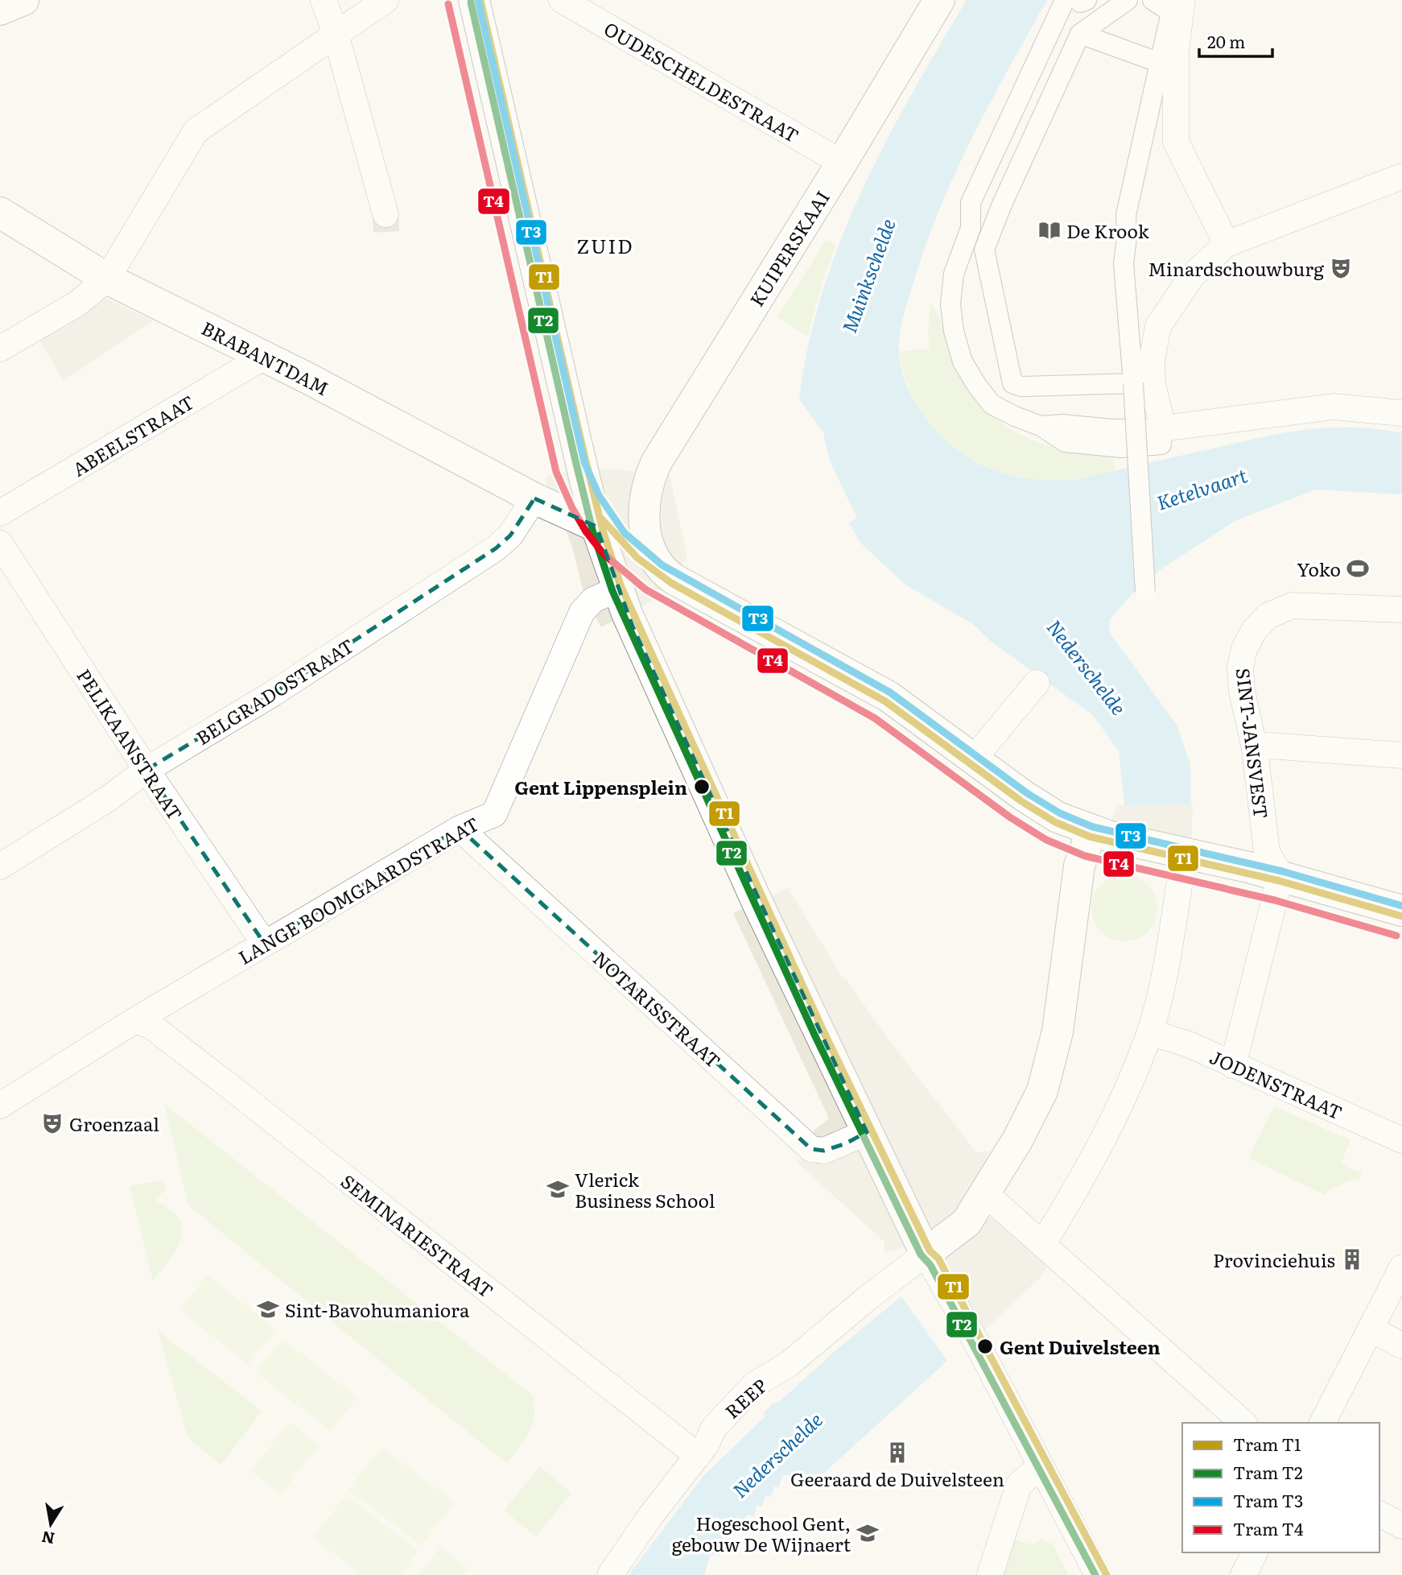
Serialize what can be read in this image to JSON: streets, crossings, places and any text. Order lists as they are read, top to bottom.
{
  "streets": {
    "street": [
      "OUDESCHELDESTRAAT",
      "KUIPERSKAAI",
      "BRABANTDAM",
      "ABEELSTRAAT",
      "BELGRADOSTRAAT",
      "SINT-JANSVEST",
      "PELIKAANSTRAAT",
      "LANGE BOOMGAARDSTRAAT",
      "NOTARISSTRAAT",
      "JODENSTRAAT",
      "SEMINARIESTRAAT",
      "REEP"
    ]
  },
  "crossings": [
    ["OUDESCHELDESTRAAT", "KUIPERSKAAI"],
    ["BRABANTDAM", "ABEELSTRAAT"],
    ["BRABANTDAM", "BELGRADOSTRAAT"],
    ["BELGRADOSTRAAT", "PELIKAANSTRAAT"],
    ["PELIKAANSTRAAT", "LANGE BOOMGAARDSTRAAT"],
    ["LANGE BOOMGAARDSTRAAT", "NOTARISSTRAAT"],
    ["LANGE BOOMGAARDSTRAAT", "SEMINARIESTRAAT"],
    ["SEMINARIESTRAAT", "REEP"]
  ],
  "districts": ["ZUID"],
  "water": ["Muinkschelde", "Ketelvaart", "Nederschelde"],
  "places": {
    "library": ["De Krook"],
    "theatre": ["Minardschouwburg", "Groenzaal"],
    "sports": ["Yoko"],
    "other": ["Gent Lippensplein", "Gent Duivelsteen"],
    "school or university": ["Vlerick Business School", "Sint-Bavohumaniora", "Hogeschool Gent, gebouw De Wijnaert"],
    "building": ["Provinciehuis", "Geeraard de Duivelsteen"]
  },
  "lines": [
    "tram line T1",
    "tram line T3",
    "tram line T2",
    "tram line T4"
  ],
  "legend": [
    "Tram T1",
    "Tram T2",
    "Tram T3",
    "Tram T4"
  ],
  "scale_bar": "20 m",
  "north": "bottom"
}
